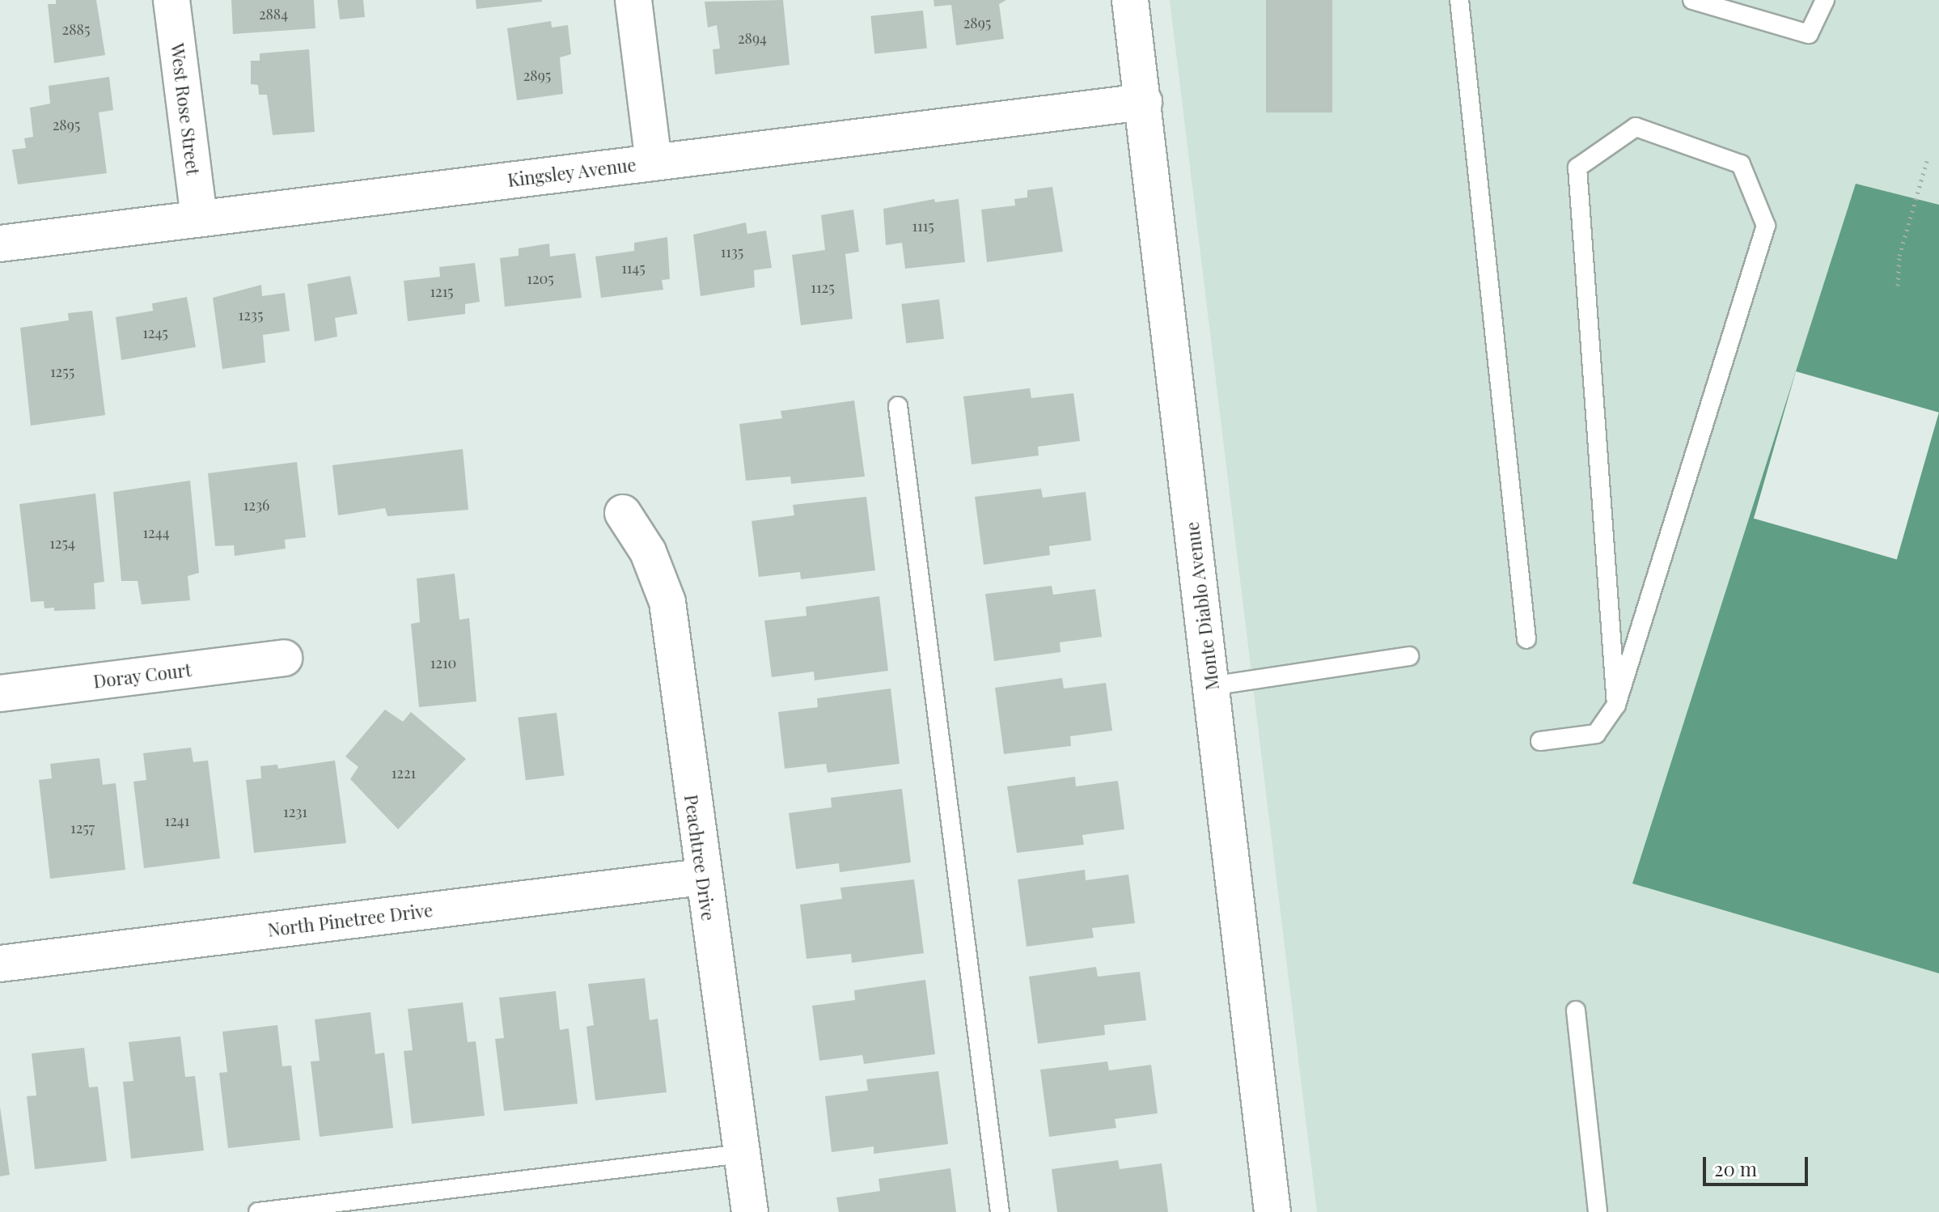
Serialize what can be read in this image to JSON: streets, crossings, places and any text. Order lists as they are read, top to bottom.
{
  "streets": {
    "street": [
      "West Rose Street",
      "Kingsley Avenue",
      "Monte Diablo Avenue",
      "Doray Court",
      "Peachtree Drive",
      "North Pinetree Drive"
    ]
  },
  "crossings": [
    ["West Rose Street", "Kingsley Avenue"],
    ["Kingsley Avenue", "Monte Diablo Avenue"],
    ["Peachtree Drive", "North Pinetree Drive"]
  ],
  "house_numbers": [
    "2884",
    "2895",
    "2885",
    "2894",
    "2895",
    "2895",
    "1115",
    "1135",
    "1145",
    "1205",
    "1125",
    "1215",
    "1235",
    "1245",
    "1255",
    "1236",
    "1244",
    "1254",
    "1210",
    "1221",
    "1231",
    "1241",
    "1257"
  ],
  "scale_bar": "20 m"
}
